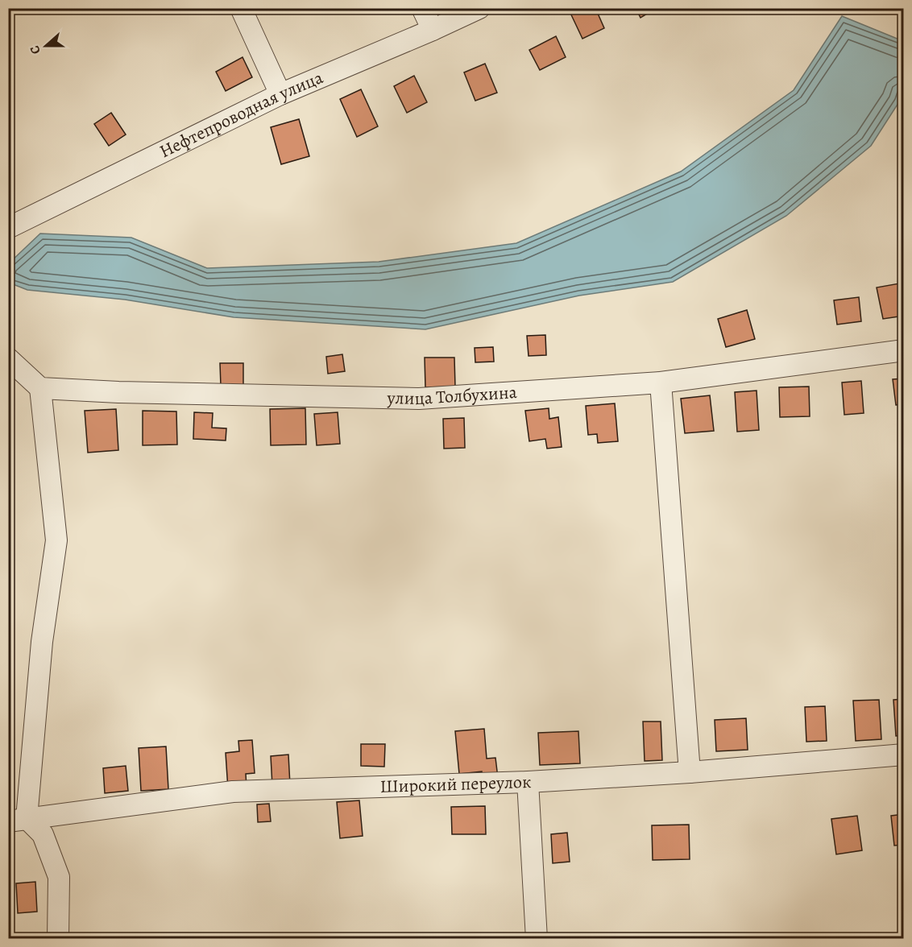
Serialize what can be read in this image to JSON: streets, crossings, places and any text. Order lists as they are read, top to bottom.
{
  "streets": {
    "street": ["Нефтепроводная улица", "улица Толбухина", "Широкий переулок"]
  },
  "north": "left"
}
